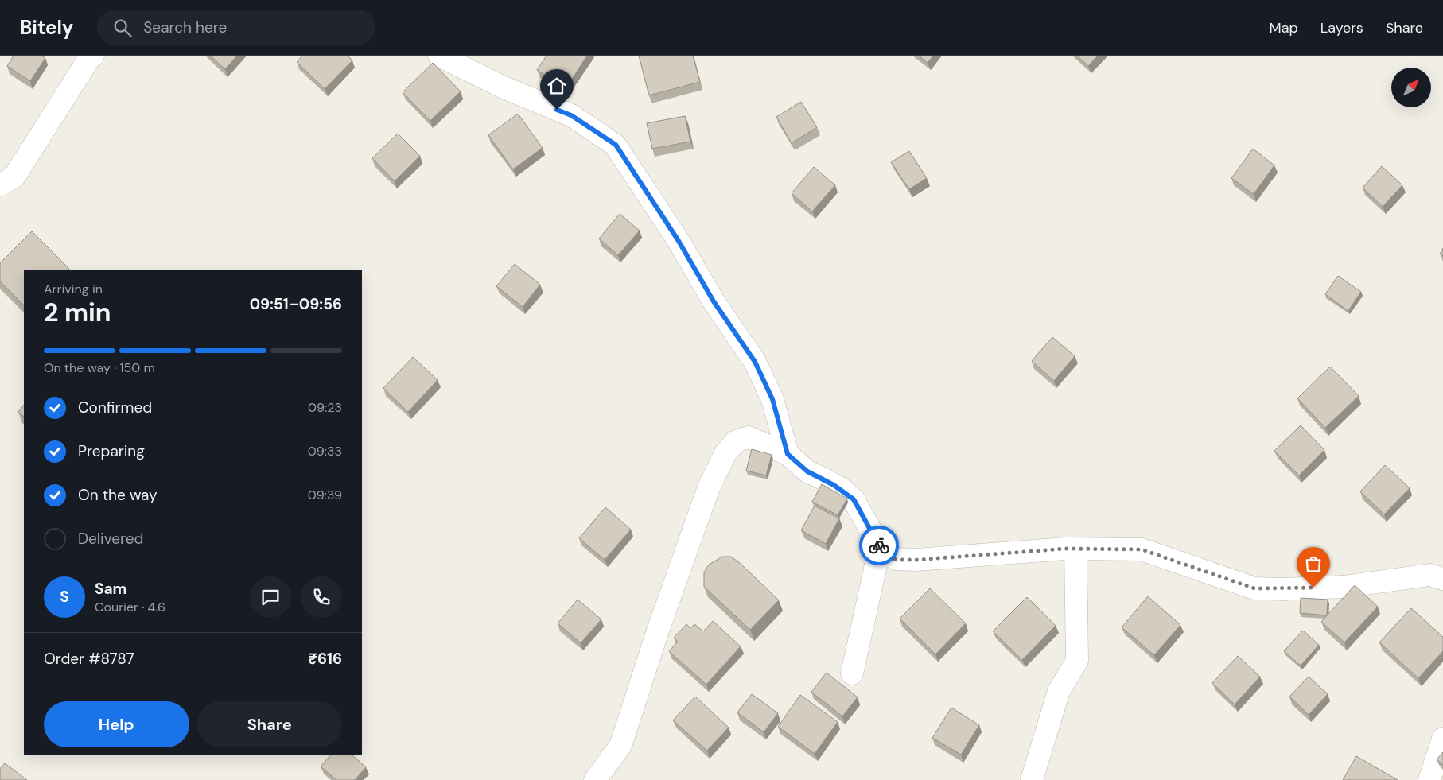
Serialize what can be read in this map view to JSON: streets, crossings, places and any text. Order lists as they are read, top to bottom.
{
  "north": "top right",
  "page": {
    "header": "Bitely",
    "search": "Search here",
    "nav": ["Map", "Layers", "Share"],
    "heading": ["2 min", "Arriving in", "09:51–09:56"],
    "panel": [
      "Sam",
      "Courier · 4.6",
      "Order #8787",
      "₹616"
    ],
    "bar": "On the way · 150 m",
    "list": [
      ["Confirmed", "09:23"],
      ["Preparing", "09:33"],
      ["On the way", "09:39"],
      "Delivered"
    ],
    "round": "S",
    "buttons": ["Help", "Share"]
  }
}
